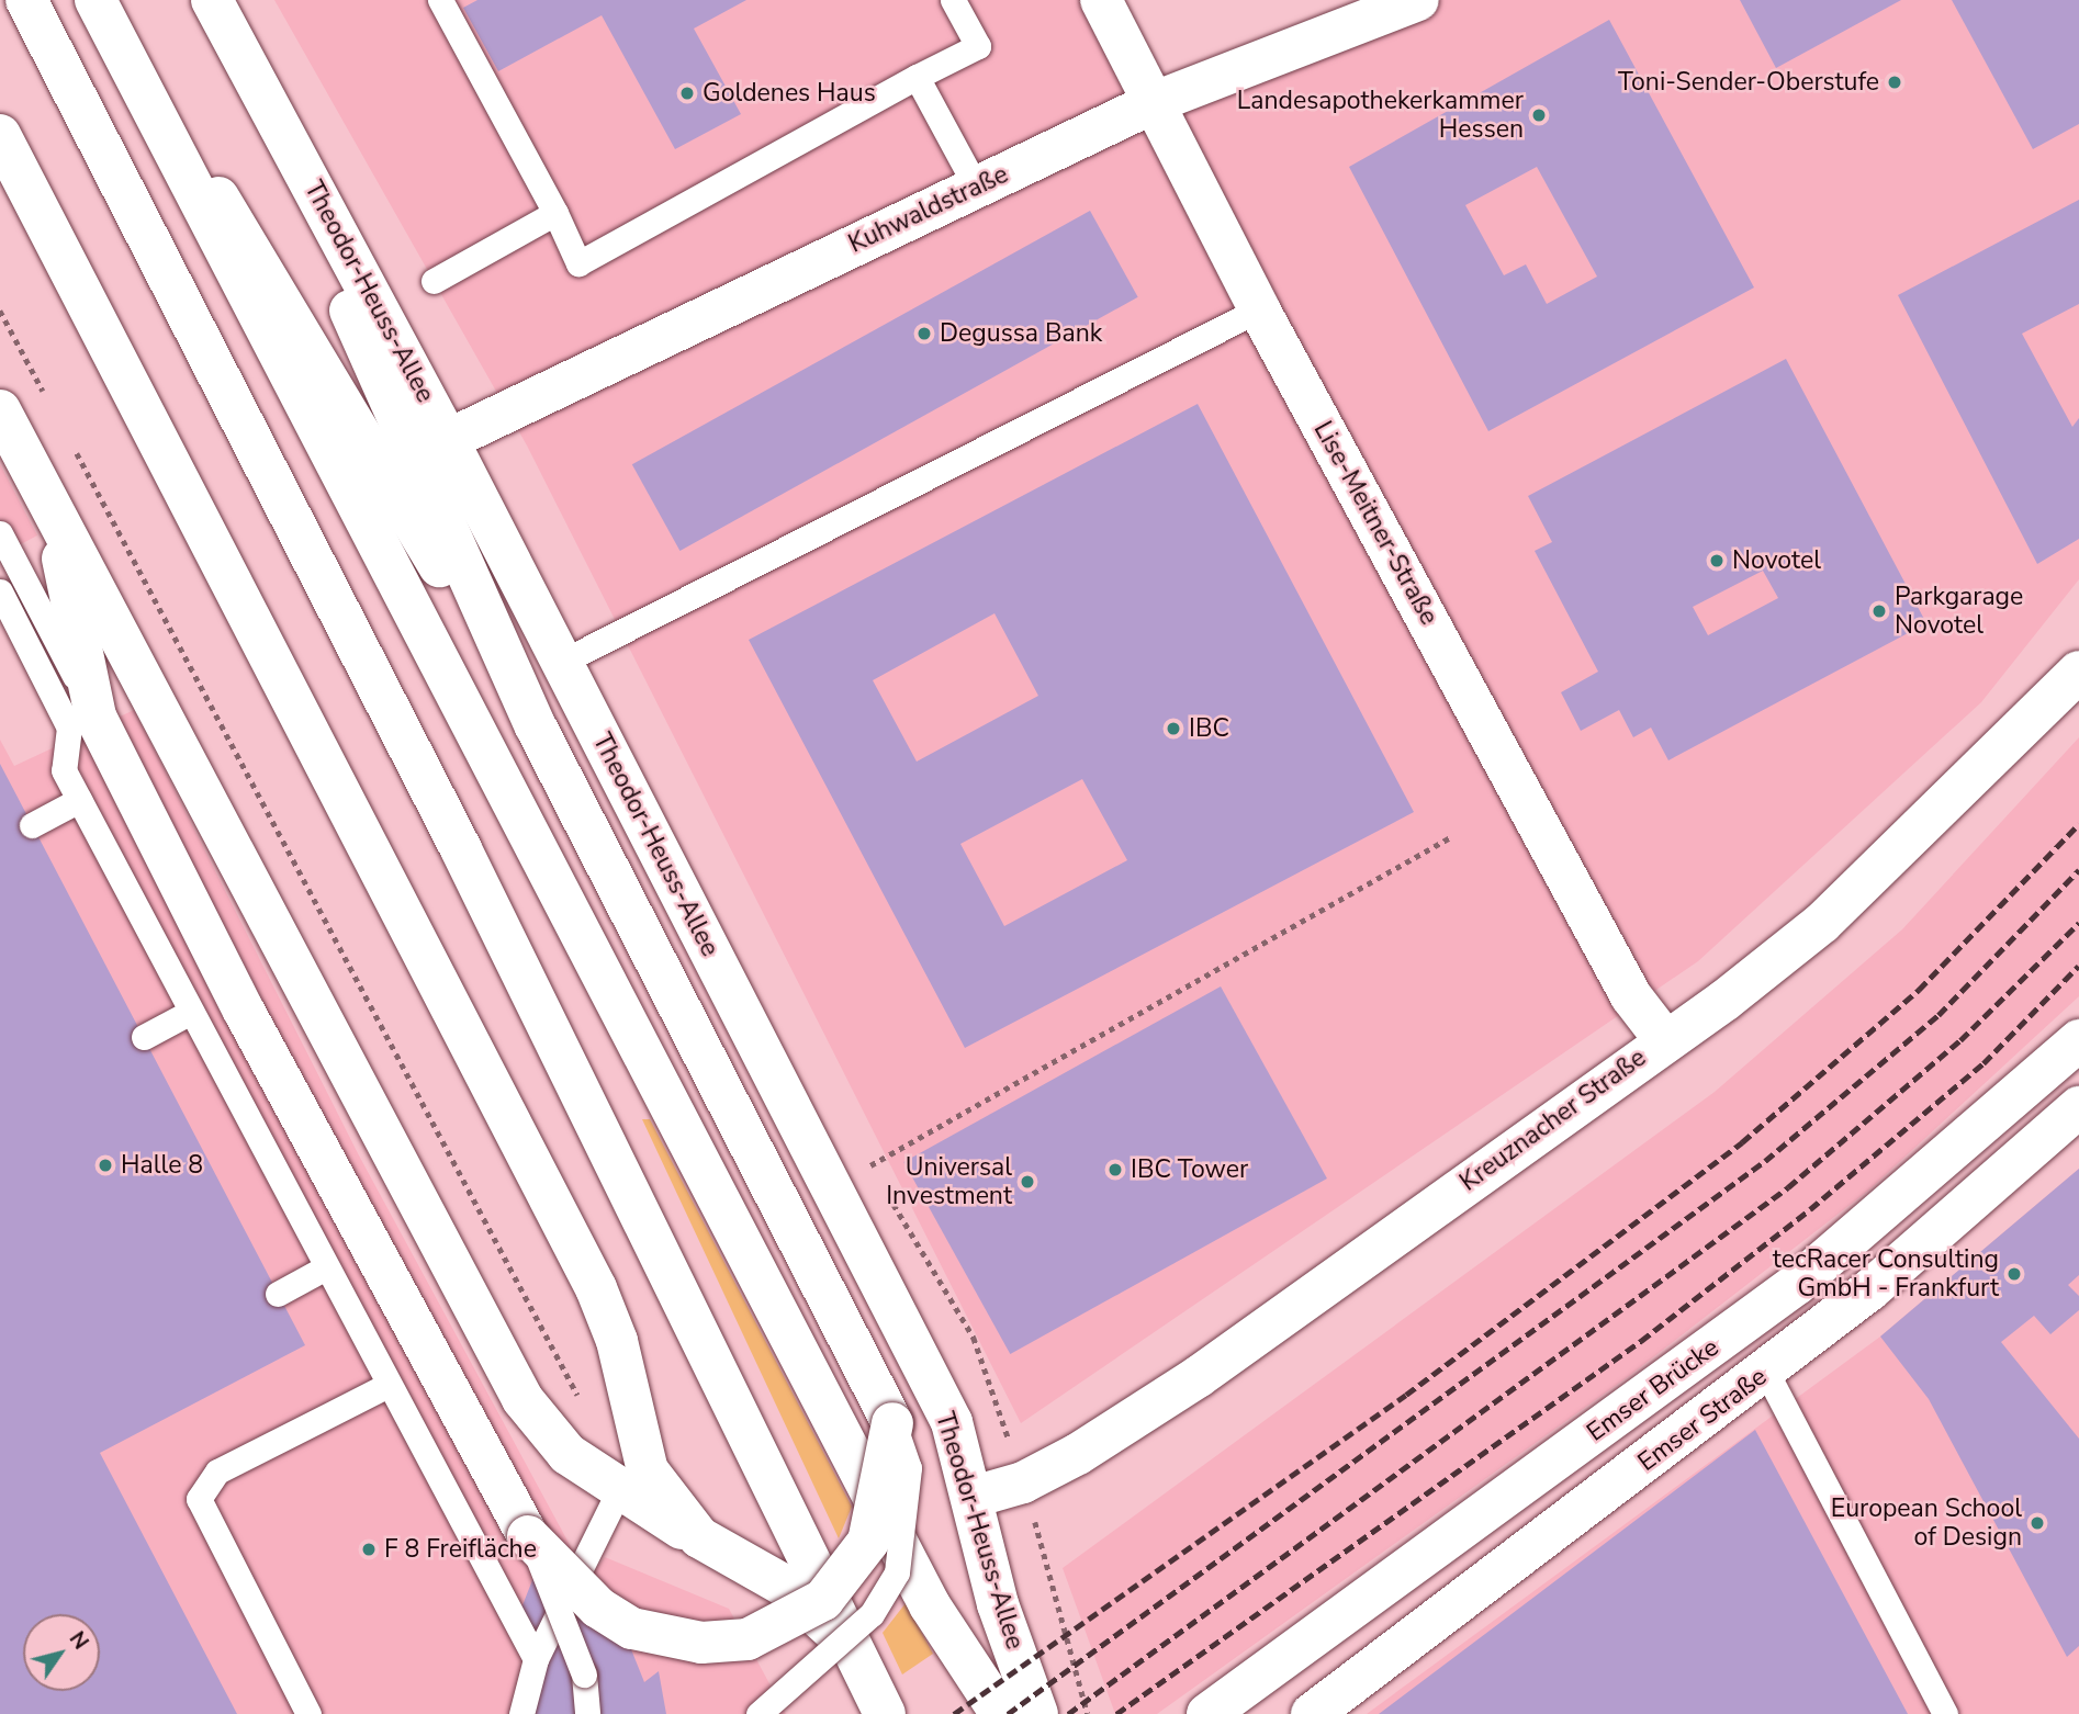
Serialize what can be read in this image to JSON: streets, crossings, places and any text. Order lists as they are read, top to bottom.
{
  "streets": {
    "street": [
      "Kuhwaldstraße",
      "Theodor-Heuss-Allee",
      "Lise-Meitner-Straße",
      "Kreuznacher Straße",
      "Emser Brücke",
      "Emser Straße"
    ]
  },
  "crossings": [
    ["Kuhwaldstraße", "Theodor-Heuss-Allee"],
    ["Kuhwaldstraße", "Lise-Meitner-Straße"],
    ["Theodor-Heuss-Allee", "Kreuznacher Straße"],
    ["Lise-Meitner-Straße", "Kreuznacher Straße"]
  ],
  "places": [
    "Toni-Sender-Oberstufe",
    "Goldenes Haus",
    "Landesapothekerkammer Hessen",
    "Degussa Bank",
    "Novotel",
    "Parkgarage Novotel",
    "IBC",
    "Halle 8",
    "IBC Tower",
    "Universal Investment",
    "tecRacer Consulting GmbH - Frankfurt",
    "European School of Design",
    "F 8 Freifläche"
  ],
  "north": "top right"
}
